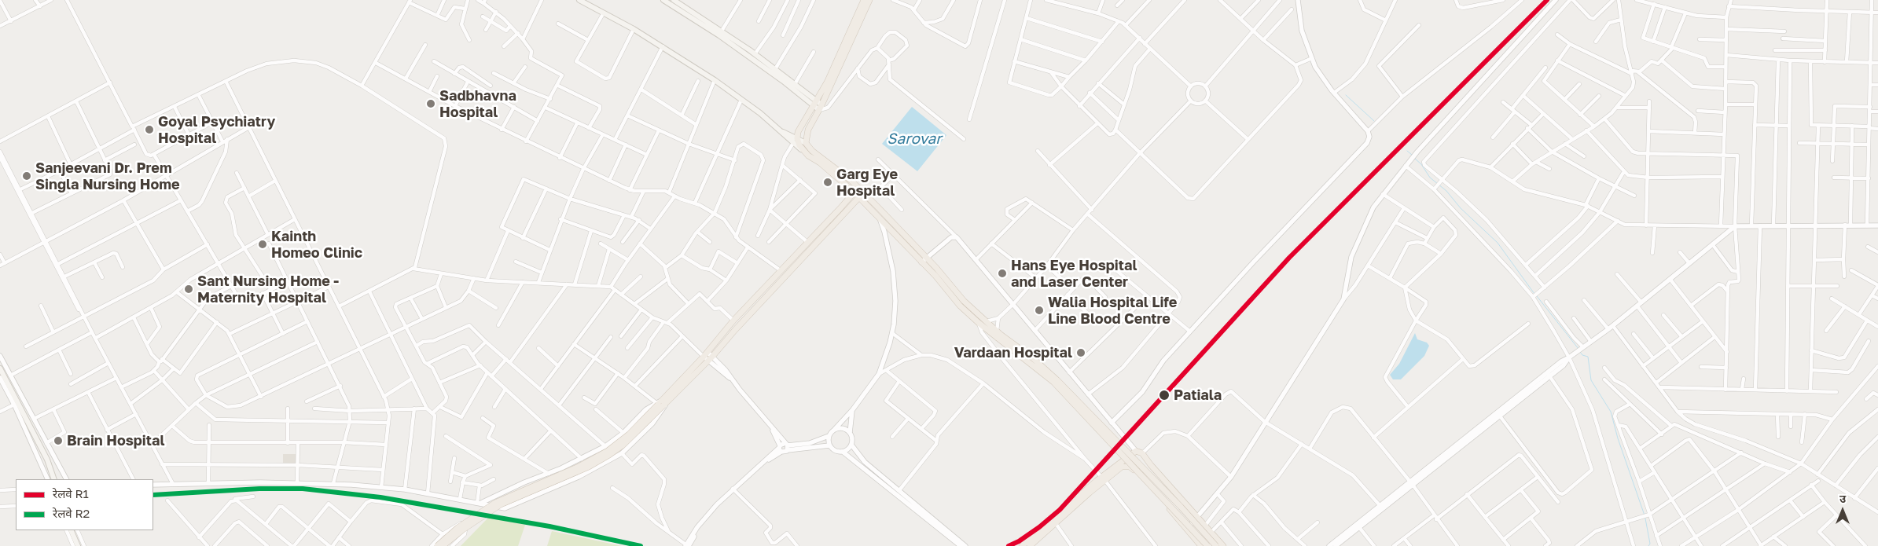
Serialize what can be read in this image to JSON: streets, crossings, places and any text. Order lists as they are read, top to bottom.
{
  "water": ["Sarovar"],
  "places": [
    "Sadbhavna Hospital",
    "Goyal Psychiatry Hospital",
    "Sanjeevani Dr. Prem Singla Nursing Home",
    "Garg Eye Hospital",
    "Kainth Homeo Clinic",
    "Hans Eye Hospital and Laser Center",
    "Sant Nursing Home - Maternity Hospital",
    "Walia Hospital Life Line Blood Centre",
    "Vardaan Hospital",
    "Patiala",
    "Brain Hospital"
  ],
  "lines": ["rail line R1", "rail line R2"],
  "legend": ["रेलवे R1", "रेलवे R2"],
  "north": "top"
}
